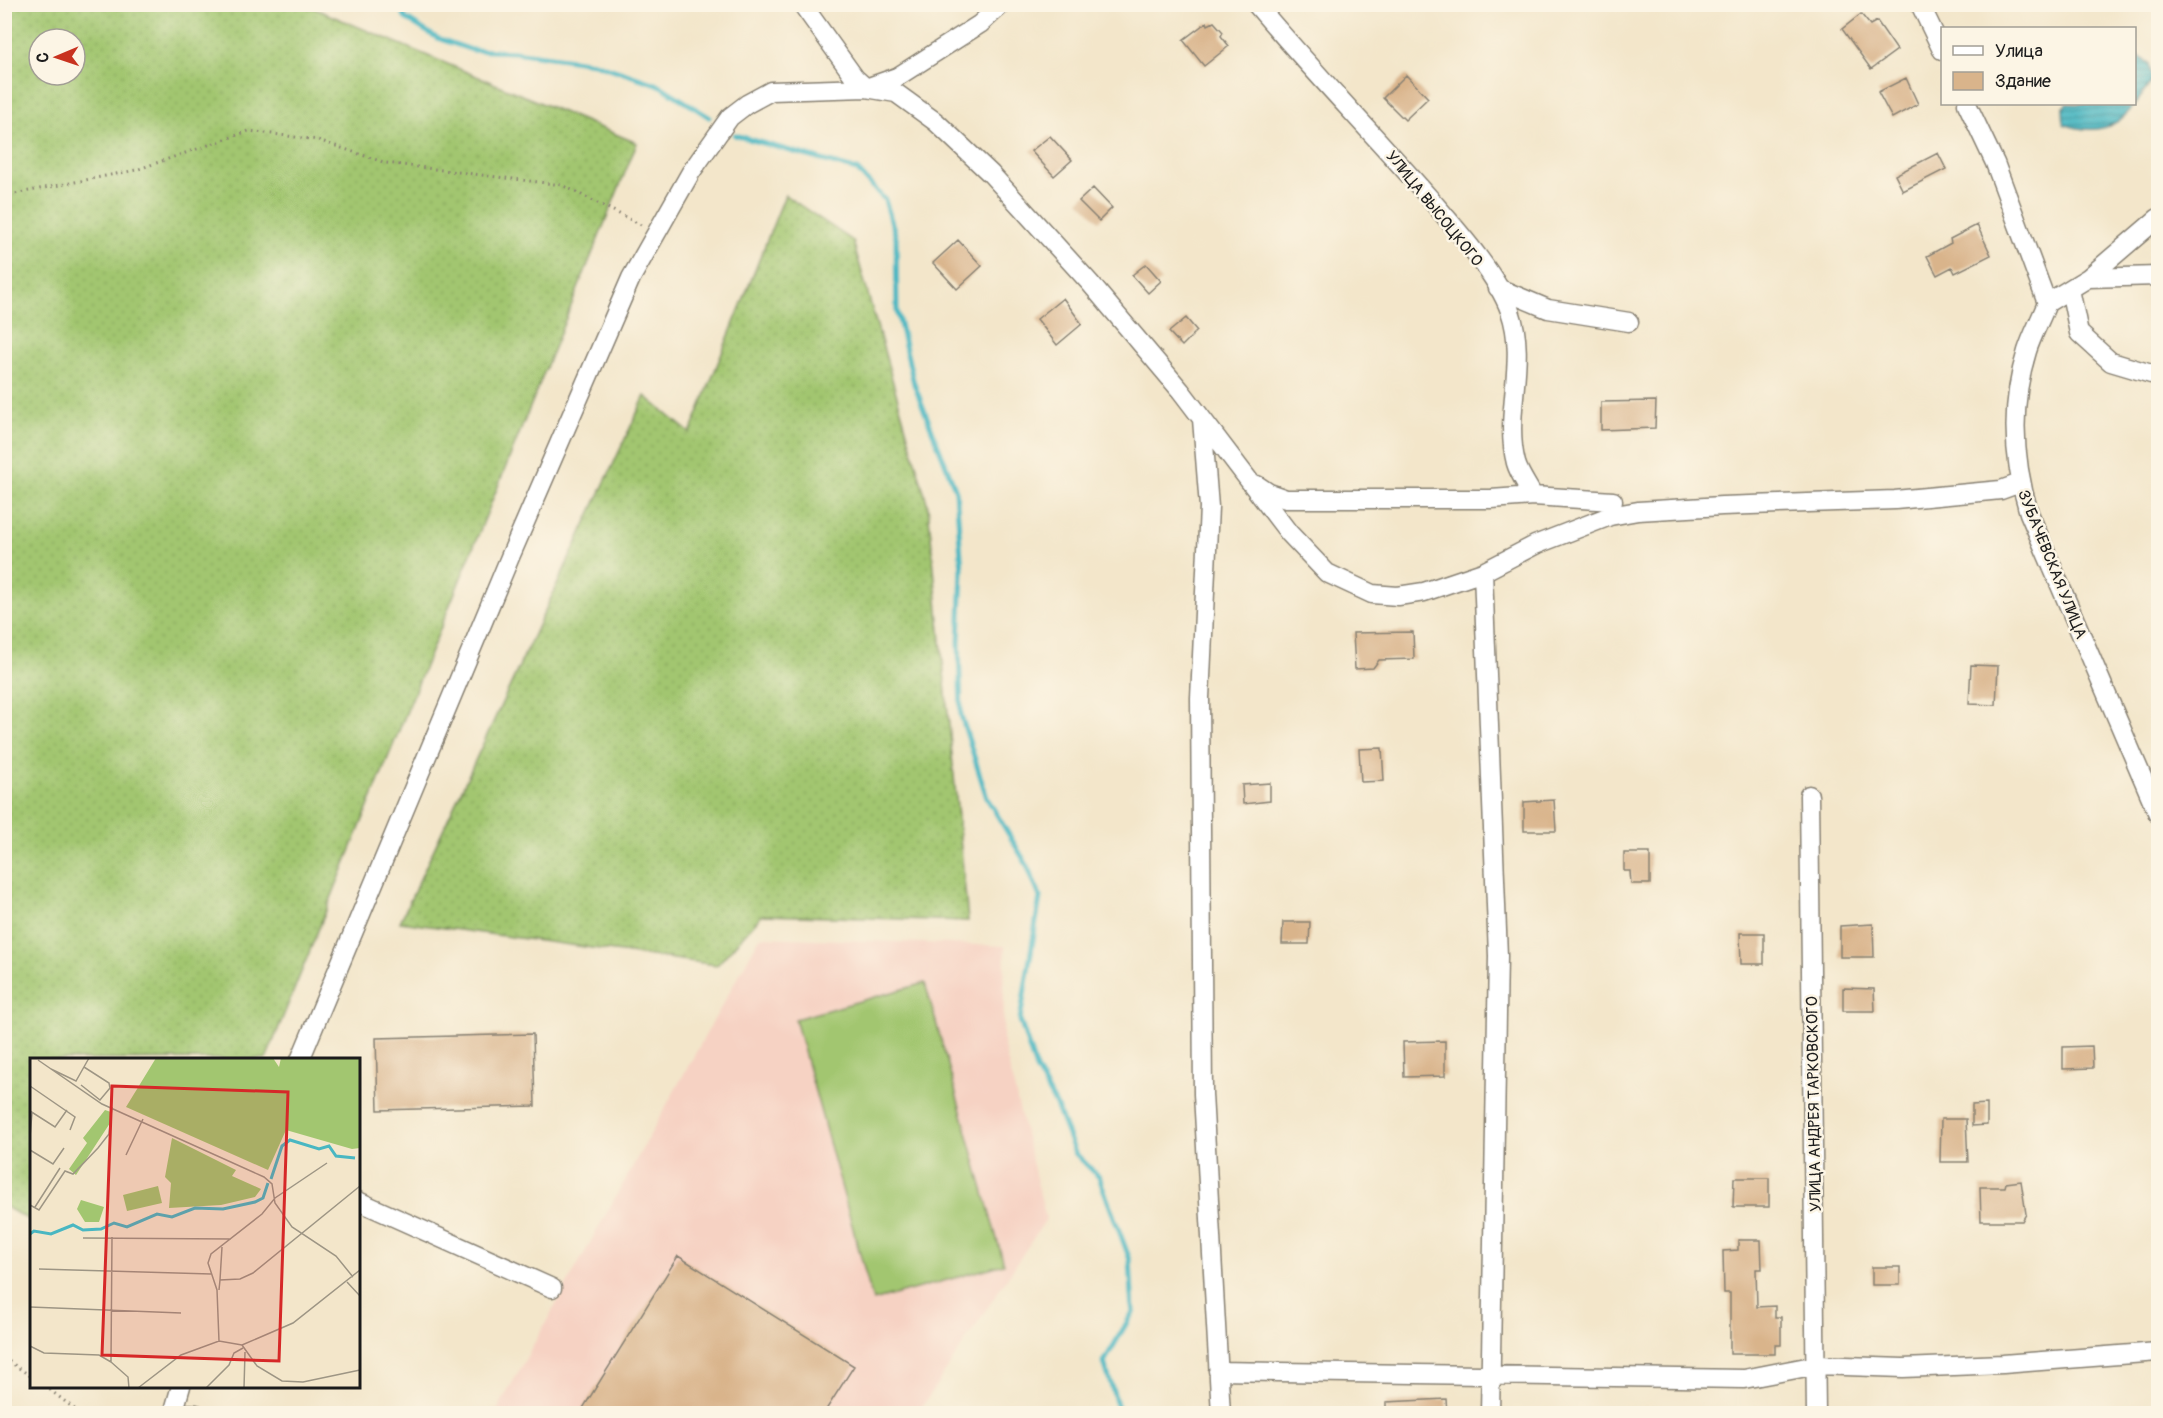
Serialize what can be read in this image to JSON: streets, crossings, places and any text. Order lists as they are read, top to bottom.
{
  "streets": {
    "street": ["УЛИЦА ВЫСОЦКОГО", "ЗУБАЧЕВСКАЯ УЛИЦА", "УЛИЦА АНДРЕЯ ТАРКОВСКОГО"]
  },
  "legend": ["Улица", "Здание"],
  "north": "left"
}
